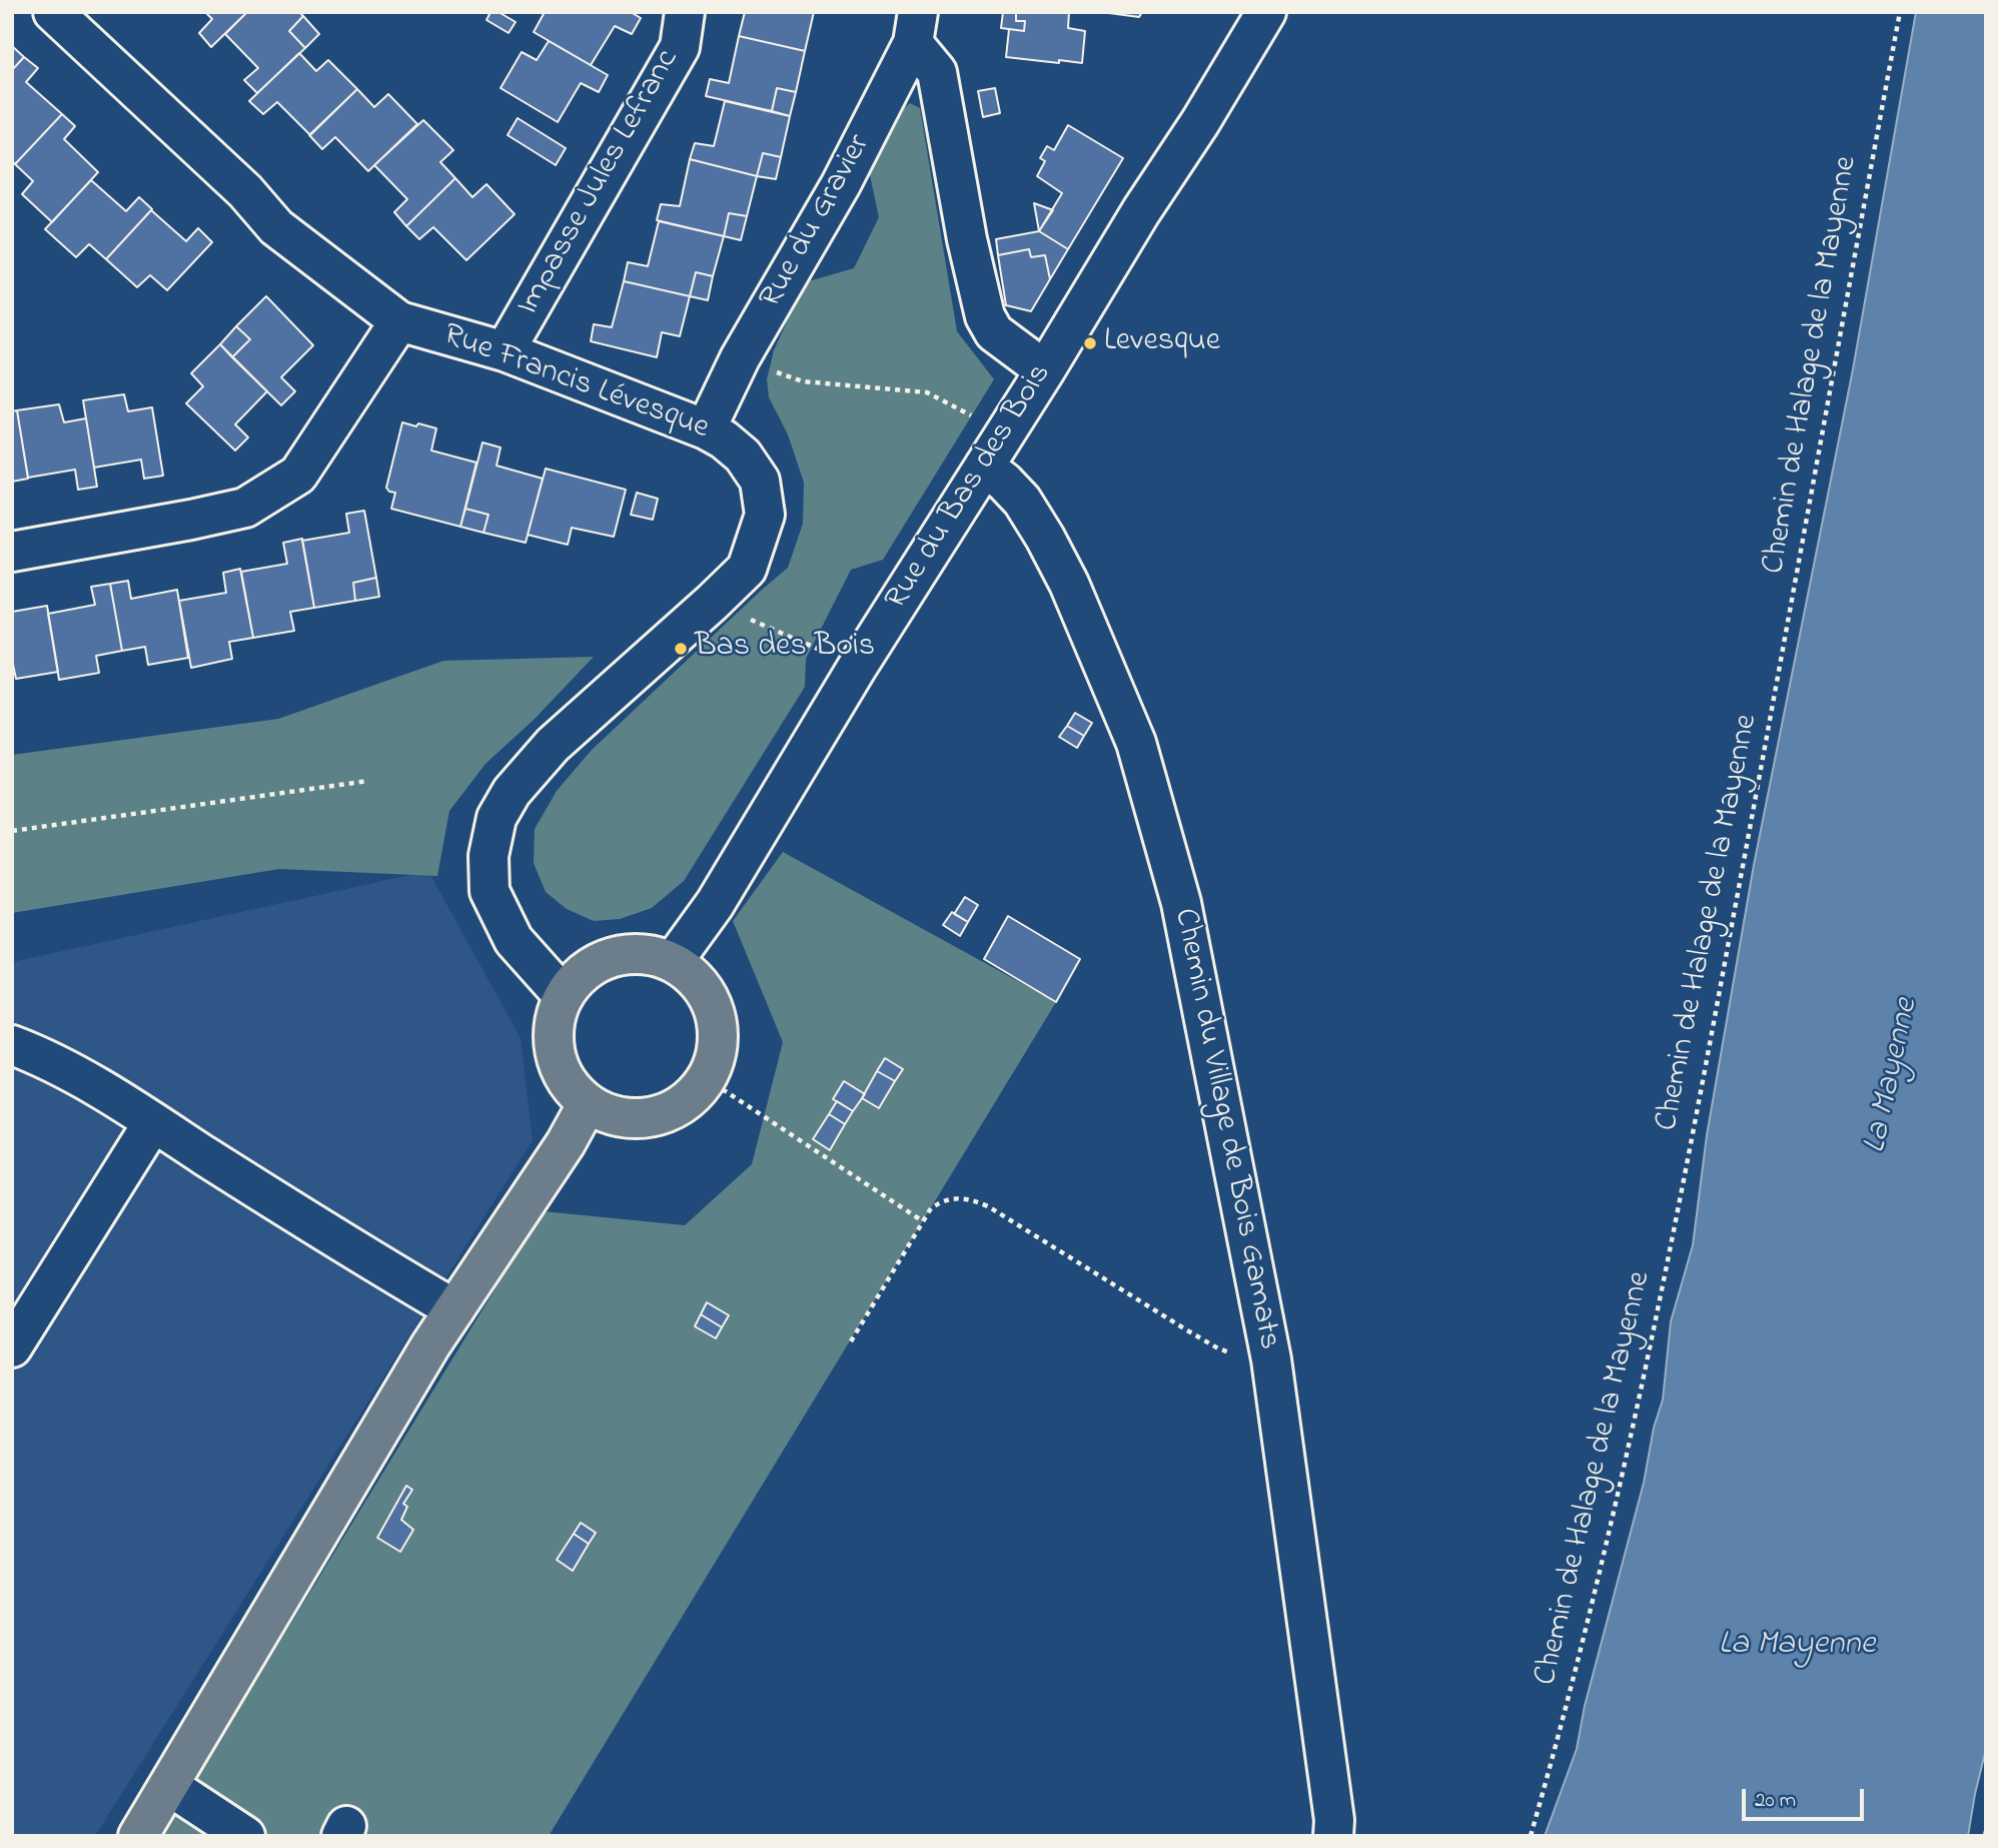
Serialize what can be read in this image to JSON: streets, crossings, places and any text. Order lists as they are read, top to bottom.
{
  "streets": {
    "street": [
      "Impasse Jules Lefranc",
      "Rue du Gravier",
      "Rue Francis Lévesque",
      "Rue du Bas des Bois",
      "Chemin du Village de Bois Gamats"
    ],
    "path": ["Chemin de Halage de la Mayenne"]
  },
  "crossings": [
    ["Impasse Jules Lefranc", "Rue Francis Lévesque"],
    ["Rue du Gravier", "Rue Francis Lévesque"],
    ["Rue Francis Lévesque", "Rue du Bas des Bois"],
    ["Rue du Bas des Bois", "Chemin du Village de Bois Gamats"]
  ],
  "water": ["La Mayenne"],
  "places": ["Levesque", "Bas des Bois"],
  "scale_bar": "20 m"
}
